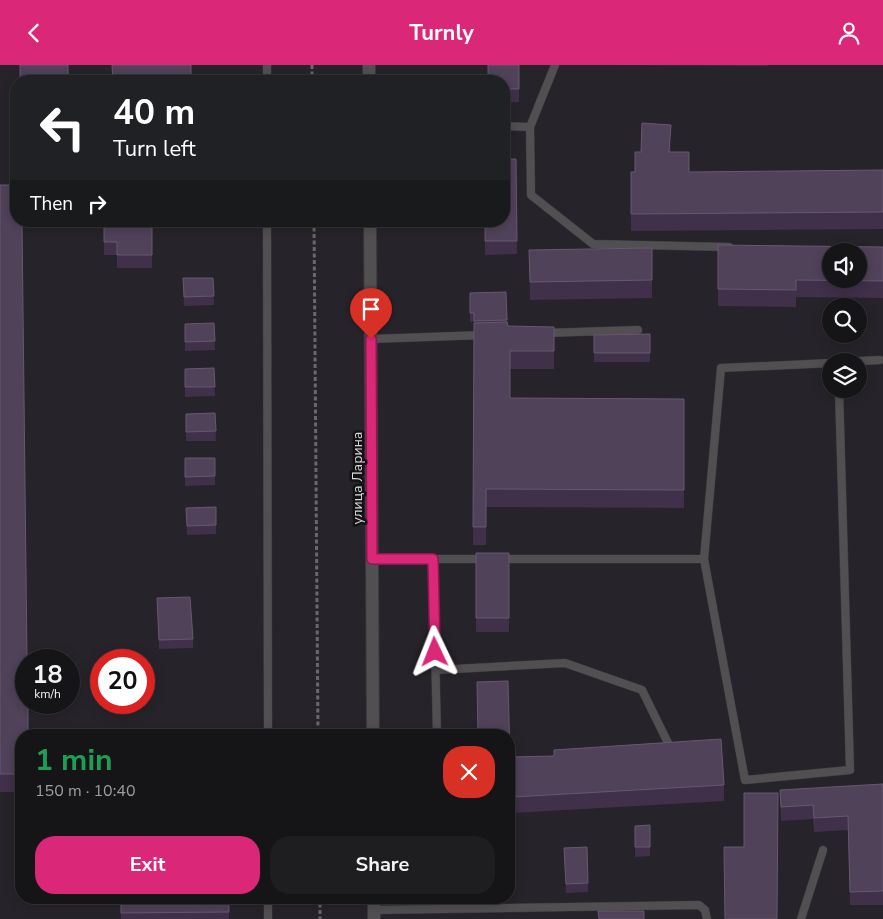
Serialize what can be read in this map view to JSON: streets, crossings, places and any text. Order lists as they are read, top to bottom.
{
  "streets": {
    "street": ["улица Ларина"]
  },
  "page": {
    "header": "Turnly",
    "turn": ["40 m", "Turn left"],
    "then": "Then",
    "speed": "18 km/h",
    "limit": "20",
    "heading": ["1 min", "150 m · 10:40"],
    "buttons": ["Exit", "Share"]
  }
}
